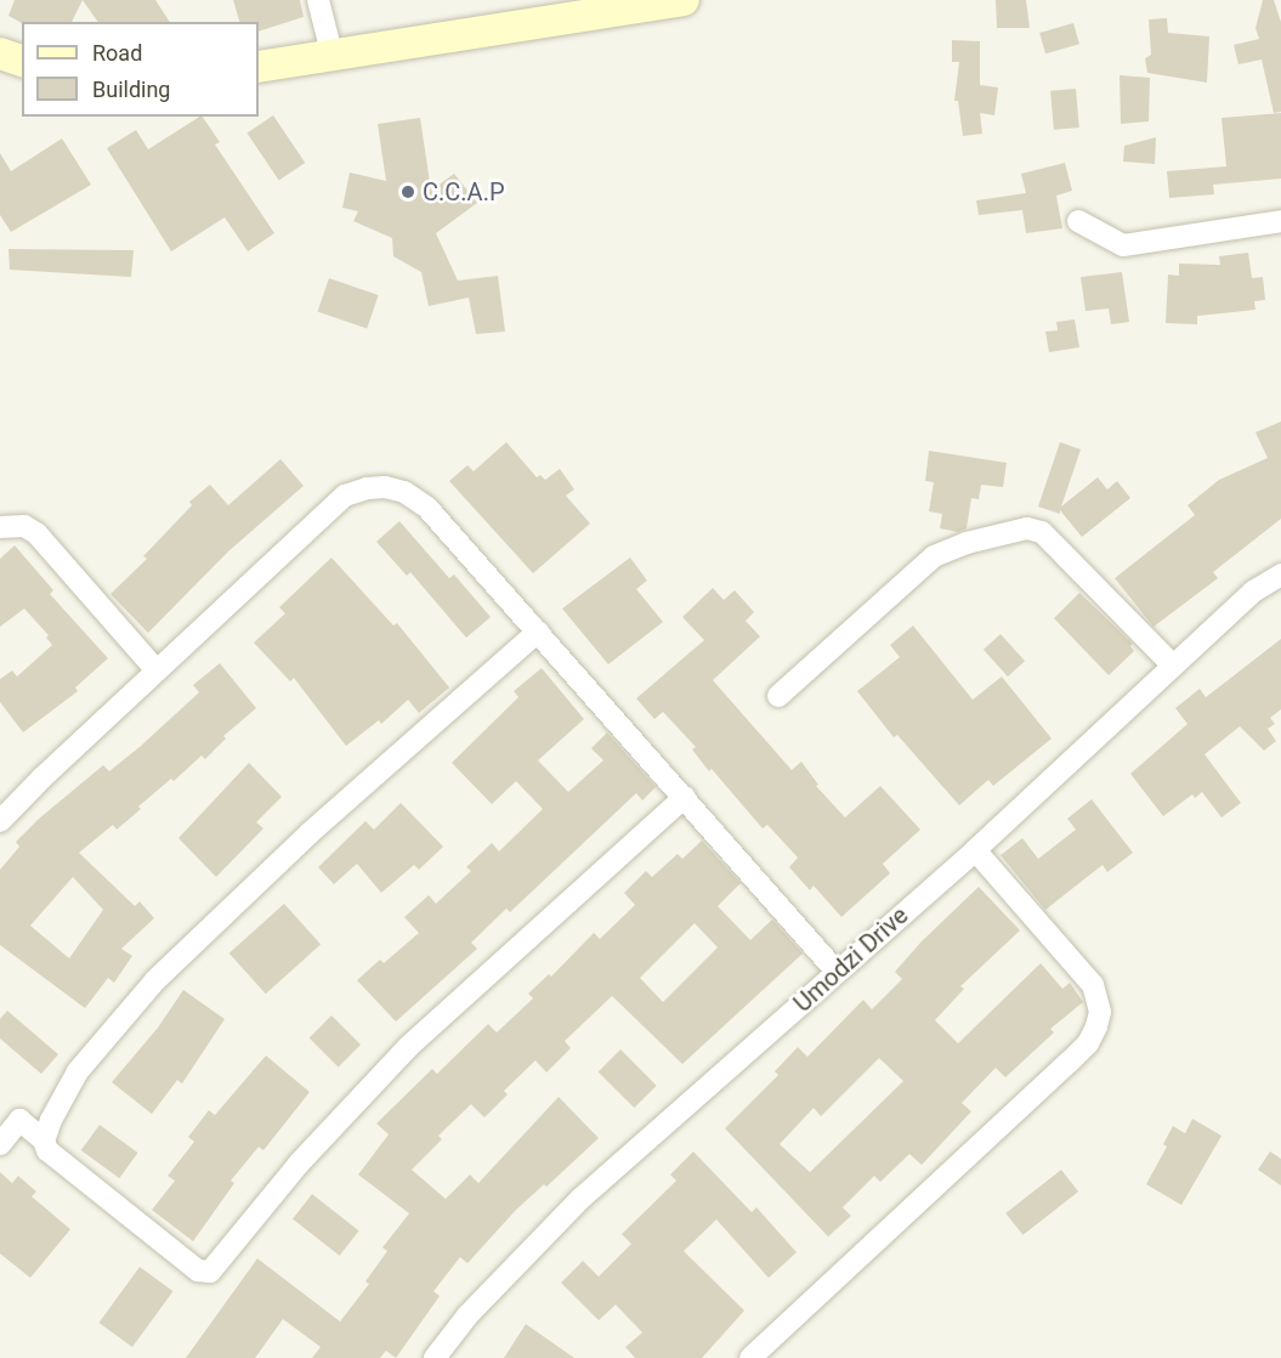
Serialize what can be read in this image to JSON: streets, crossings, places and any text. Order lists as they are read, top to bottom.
{
  "streets": {
    "street": ["Umodzi Drive"]
  },
  "places": ["C.C.A.P"],
  "legend": ["Road", "Building"]
}
